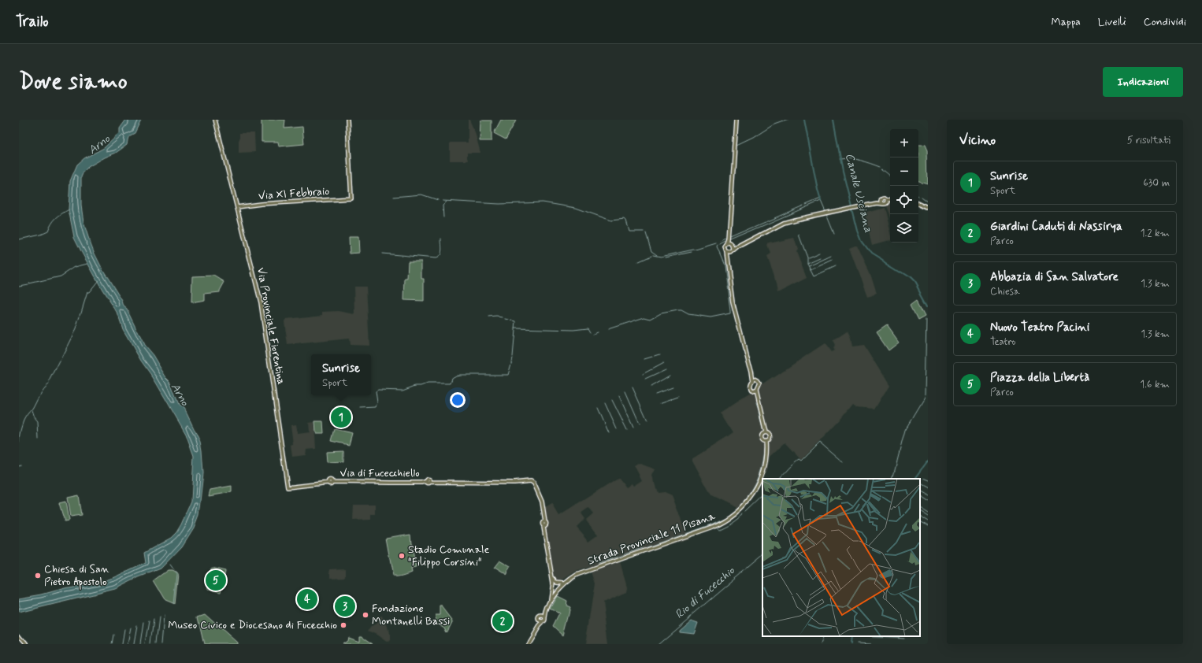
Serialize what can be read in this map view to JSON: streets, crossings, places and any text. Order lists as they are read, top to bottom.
{
  "streets": {
    "main road": [
      "Via XI Febbraio",
      "Via Provinciale Fiorentina",
      "Via di Fucecchiello",
      "Strada Provinciale 11 Pisana"
    ]
  },
  "crossings": [
    ["Via XI Febbraio", "Via Provinciale Fiorentina"],
    ["Via Provinciale Fiorentina", "Via di Fucecchiello"]
  ],
  "water": ["Arno", "Canale Usciana", "Rio di Fucecchio"],
  "places": [
    "Stadio Comunale \"Filippo Corsini\"",
    "Chiesa di San Pietro Apostolo",
    "Fondazione Montanelli Bassi",
    "Museo Civico e Diocesano di Fucecchio"
  ],
  "page": {
    "header": "Trailo",
    "nav": ["Mappa", "Livelli", "Condividi"],
    "buttons": "Indicazioni",
    "title": "Dove siamo",
    "heading": ["Vicino", "5 risultati"],
    "map_buttons": ["+", "−"],
    "list": [
      {
        "mark": "1",
        "name": "Sunrise",
        "note": "Sport",
        "value": "630 m"
      },
      {
        "mark": "2",
        "name": "Giardini Caduti di Nassirya",
        "note": "Parco",
        "value": "1.2 km"
      },
      {
        "mark": "3",
        "name": "Abbazia di San Salvatore",
        "note": "Chiesa",
        "value": "1.3 km"
      },
      {
        "mark": "4",
        "name": "Nuovo Teatro Pacini",
        "note": "Teatro",
        "value": "1.3 km"
      },
      {
        "mark": "5",
        "name": "Piazza della Libertà",
        "note": "Parco",
        "value": "1.6 km"
      }
    ],
    "popup": ["Sunrise", "Sport"],
    "pins": [
      "1",
      "5",
      "4",
      "3",
      "2"
    ]
  }
}
